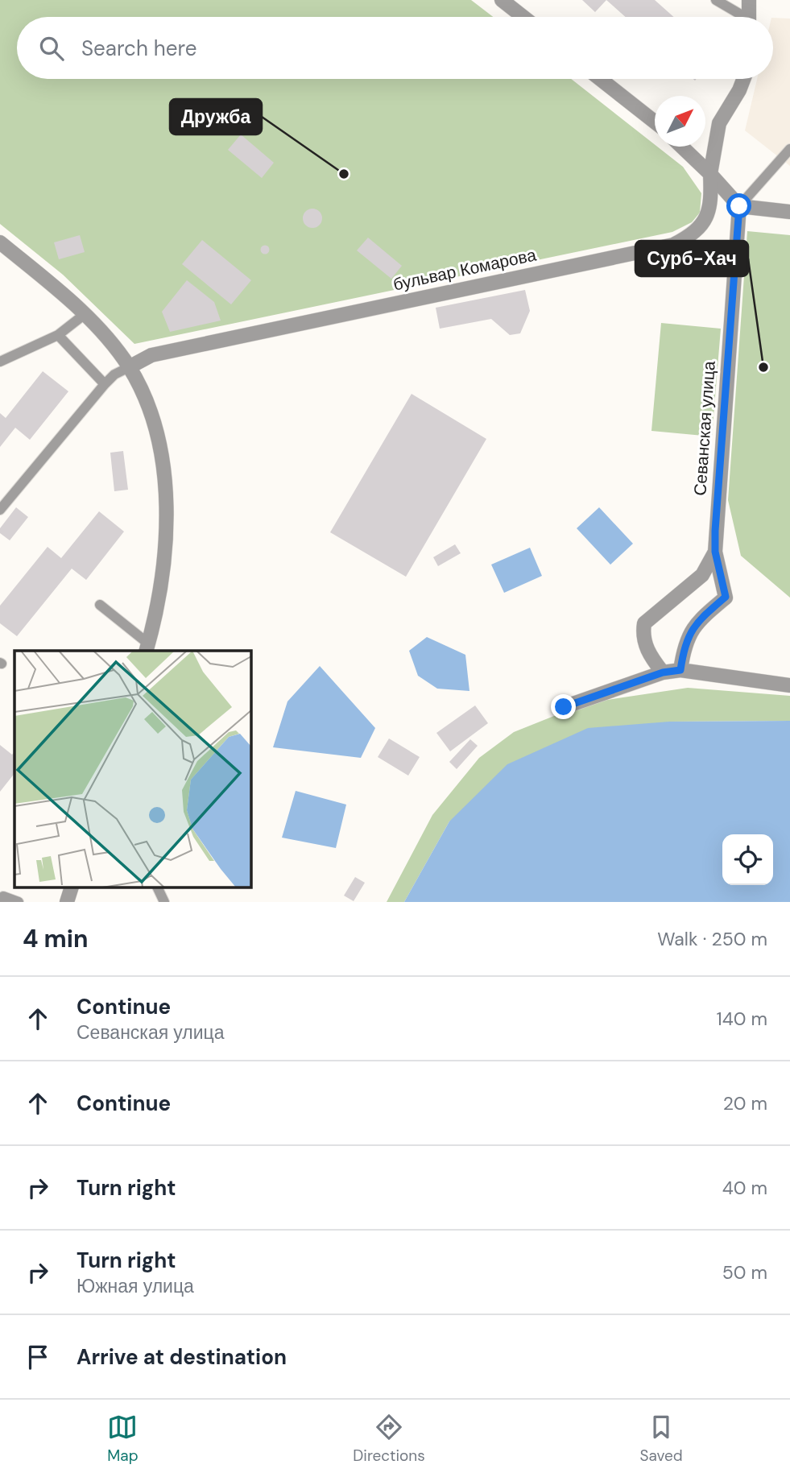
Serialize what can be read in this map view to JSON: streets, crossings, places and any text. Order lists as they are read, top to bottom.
{
  "streets": {
    "street": ["бульвар Комарова", "Севанская улица"]
  },
  "places": ["Дружба", "Сурб-Хач"],
  "north": "top right",
  "page": {
    "search": "Search here",
    "heading": ["4 min", "Walk · 250 m"],
    "list": [
      ["Continue", "Севанская улица", "140 m"],
      ["Continue", "20 m"],
      ["Turn right", "40 m"],
      ["Turn right", "Южная улица", "50 m"],
      "Arrive at destination"
    ],
    "nav": ["Map", "Directions", "Saved"]
  }
}
